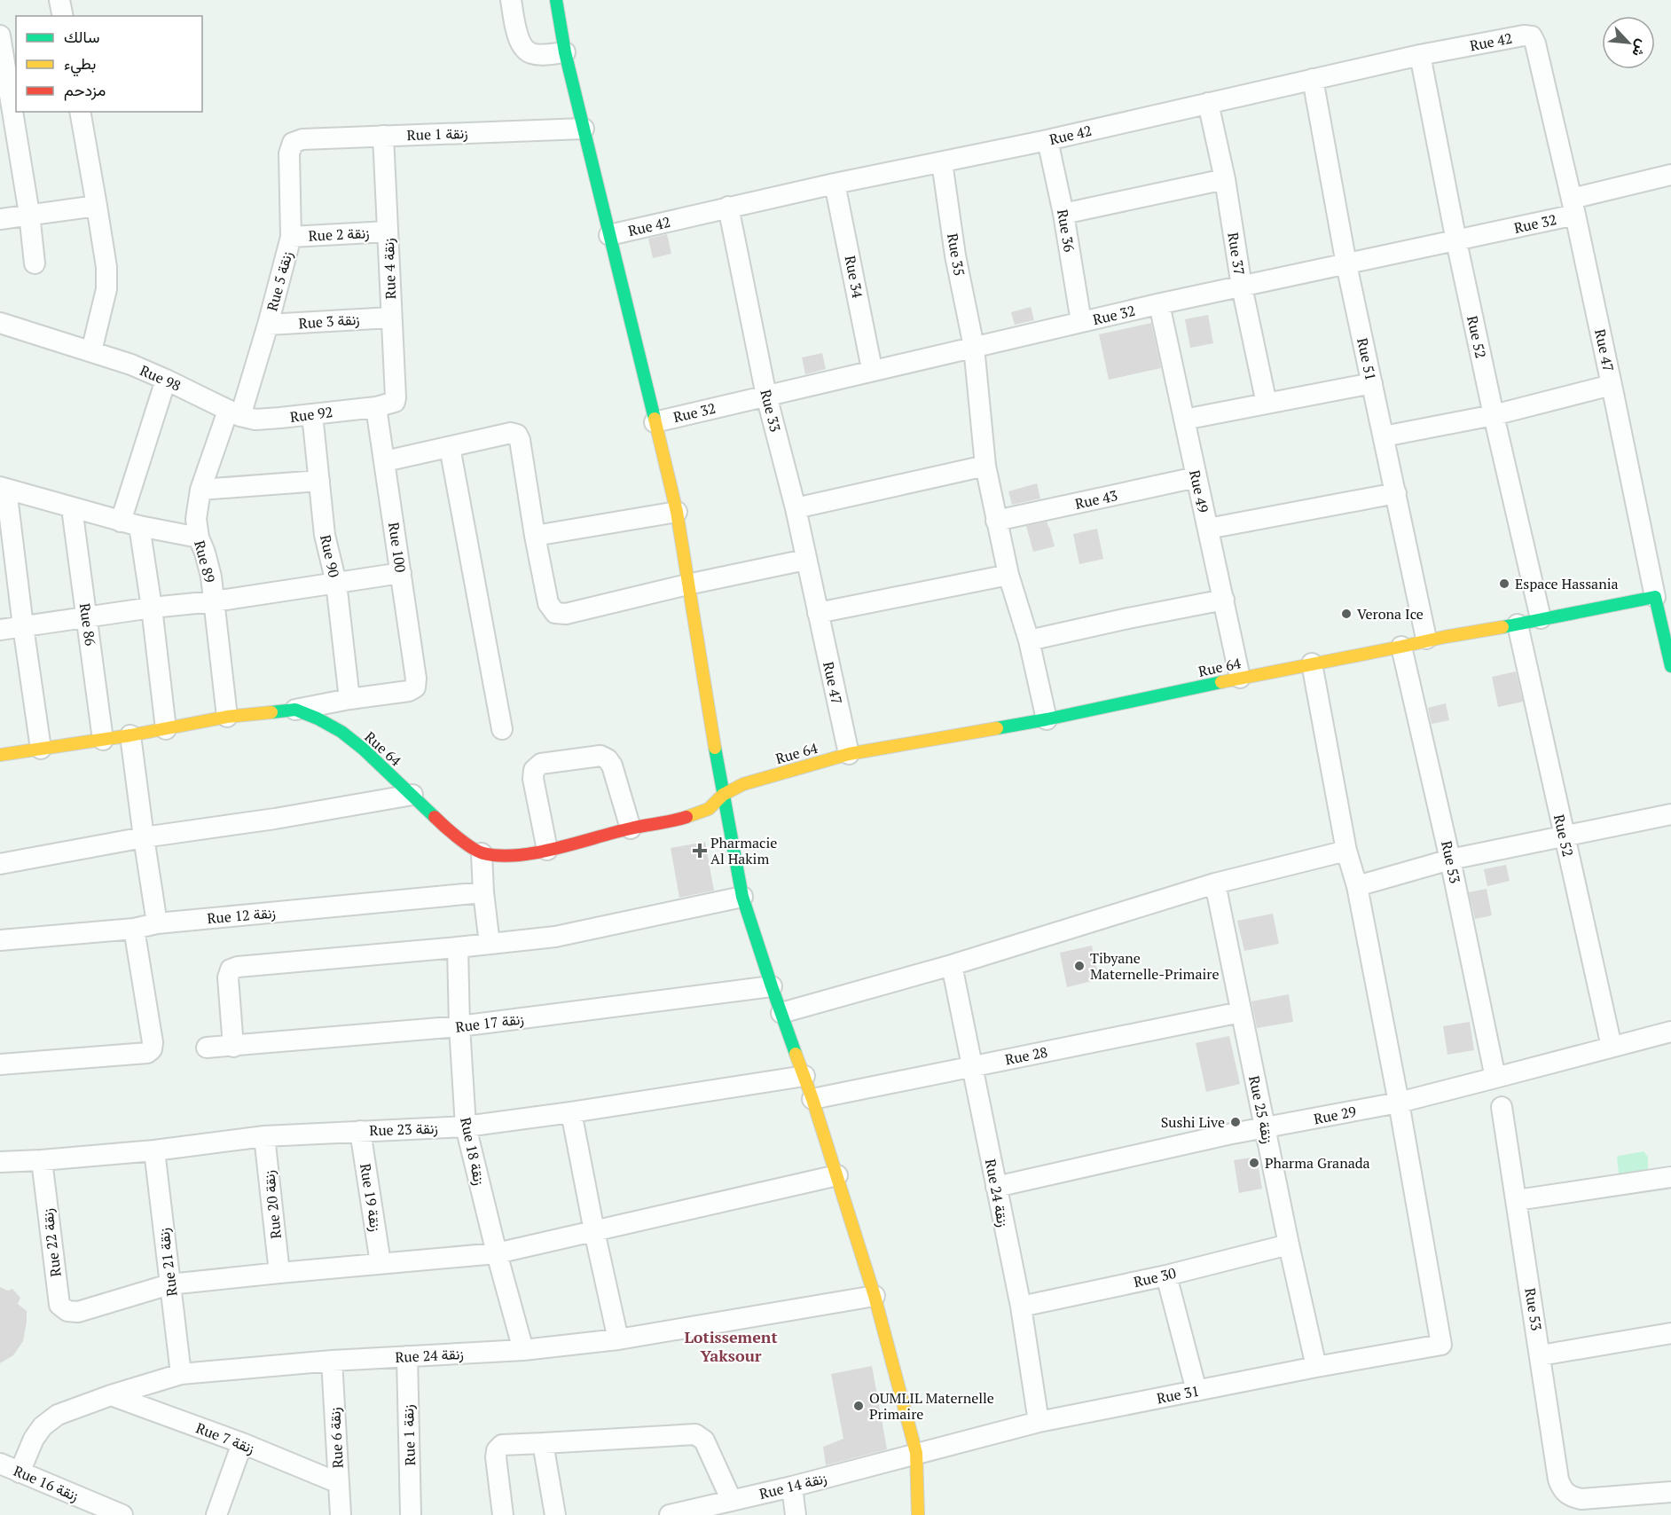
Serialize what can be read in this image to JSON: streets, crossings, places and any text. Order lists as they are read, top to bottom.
{
  "streets": {
    "street": [
      "Rue 42",
      "Rue 1 زنقة",
      "Rue 32",
      "Rue 36",
      "Rue 2 زنقة",
      "Rue 37",
      "Rue 35",
      "Rue 4 زنقة",
      "Rue 34",
      "Rue 5 زنقة",
      "Rue 3 زنقة",
      "Rue 52",
      "Rue 47",
      "Rue 51",
      "Rue 98",
      "Rue 33",
      "Rue 92",
      "Rue 49",
      "Rue 43",
      "Rue 100",
      "Rue 90",
      "Rue 89",
      "Rue 86",
      "Rue 64",
      "Rue 53",
      "Rue 12 زنقة",
      "Rue 17 زنقة",
      "Rue 28",
      "Rue 25 زنقة",
      "Rue 29",
      "Rue 23 زنقة",
      "Rue 18 زنقة",
      "Rue 24 زنقة",
      "Rue 19 زنقة",
      "Rue 20 زنقة",
      "Rue 22 زنقة",
      "Rue 21 زنقة",
      "Rue 30",
      "Rue 31",
      "Rue 7 زنقة",
      "Rue 6 زنقة",
      "Rue 16 زنقة",
      "Rue 14 زنقة"
    ]
  },
  "crossings": [
    ["Rue 42", "Rue 36"],
    ["Rue 42", "Rue 37"],
    ["Rue 42", "Rue 35"],
    ["Rue 42", "Rue 34"],
    ["Rue 42", "Rue 52"],
    ["Rue 42", "Rue 47"],
    ["Rue 42", "Rue 51"],
    ["Rue 42", "Rue 33"],
    ["Rue 1 زنقة", "Rue 4 زنقة"],
    ["Rue 1 زنقة", "Rue 5 زنقة"],
    ["Rue 1 زنقة", "Rue 24 زنقة"],
    ["Rue 32", "Rue 36"],
    ["Rue 32", "Rue 37"],
    ["Rue 32", "Rue 35"],
    ["Rue 32", "Rue 34"],
    ["Rue 32", "Rue 52"],
    ["Rue 32", "Rue 47"],
    ["Rue 32", "Rue 51"],
    ["Rue 32", "Rue 33"],
    ["Rue 32", "Rue 49"],
    ["Rue 2 زنقة", "Rue 4 زنقة"],
    ["Rue 2 زنقة", "Rue 5 زنقة"],
    ["Rue 35", "Rue 43"],
    ["Rue 35", "Rue 64"],
    ["Rue 4 زنقة", "Rue 3 زنقة"],
    ["Rue 4 زنقة", "Rue 92"],
    ["Rue 4 زنقة", "Rue 100"],
    ["Rue 5 زنقة", "Rue 3 زنقة"],
    ["Rue 5 زنقة", "Rue 98"],
    ["Rue 5 زنقة", "Rue 92"],
    ["Rue 5 زنقة", "Rue 89"],
    ["Rue 52", "Rue 64"],
    ["Rue 52", "Rue 29"],
    ["Rue 47", "Rue 33"],
    ["Rue 47", "Rue 64"],
    ["Rue 51", "Rue 64"],
    ["Rue 98", "Rue 92"],
    ["Rue 98", "Rue 89"],
    ["Rue 92", "Rue 100"],
    ["Rue 92", "Rue 90"],
    ["Rue 92", "Rue 89"],
    ["Rue 49", "Rue 43"],
    ["Rue 49", "Rue 64"],
    ["Rue 100", "Rue 90"],
    ["Rue 89", "Rue 64"],
    ["Rue 86", "Rue 64"],
    ["Rue 64", "Rue 53"],
    ["Rue 53", "Rue 29"],
    ["Rue 17 زنقة", "Rue 18 زنقة"],
    ["Rue 28", "Rue 25 زنقة"],
    ["Rue 28", "Rue 24 زنقة"],
    ["Rue 25 زنقة", "Rue 29"],
    ["Rue 25 زنقة", "Rue 30"],
    ["Rue 25 زنقة", "Rue 31"],
    ["Rue 29", "Rue 24 زنقة"],
    ["Rue 29", "Rue 31"],
    ["Rue 23 زنقة", "Rue 18 زنقة"],
    ["Rue 23 زنقة", "Rue 19 زنقة"],
    ["Rue 23 زنقة", "Rue 20 زنقة"],
    ["Rue 23 زنقة", "Rue 22 زنقة"],
    ["Rue 23 زنقة", "Rue 21 زنقة"],
    ["Rue 18 زنقة", "Rue 24 زنقة"],
    ["Rue 24 زنقة", "Rue 21 زنقة"],
    ["Rue 24 زنقة", "Rue 30"],
    ["Rue 24 زنقة", "Rue 31"],
    ["Rue 24 زنقة", "Rue 7 زنقة"],
    ["Rue 24 زنقة", "Rue 6 زنقة"],
    ["Rue 24 زنقة", "Rue 16 زنقة"],
    ["Rue 22 زنقة", "Rue 21 زنقة"],
    ["Rue 31", "Rue 14 زنقة"],
    ["Rue 7 زنقة", "Rue 6 زنقة"]
  ],
  "districts": ["Lotissement Yaksour"],
  "places": {
    "other": [
      "Espace Hassania",
      "Verona Ice",
      "Tibyane Maternelle-Primaire",
      "Sushi Live",
      "Pharma Granada",
      "OUMLIL Maternelle Primaire"
    ],
    "health": ["Pharmacie Al Hakim"]
  },
  "legend": ["سالك", "بطيء", "مزدحم"],
  "north": "bottom right"
}
